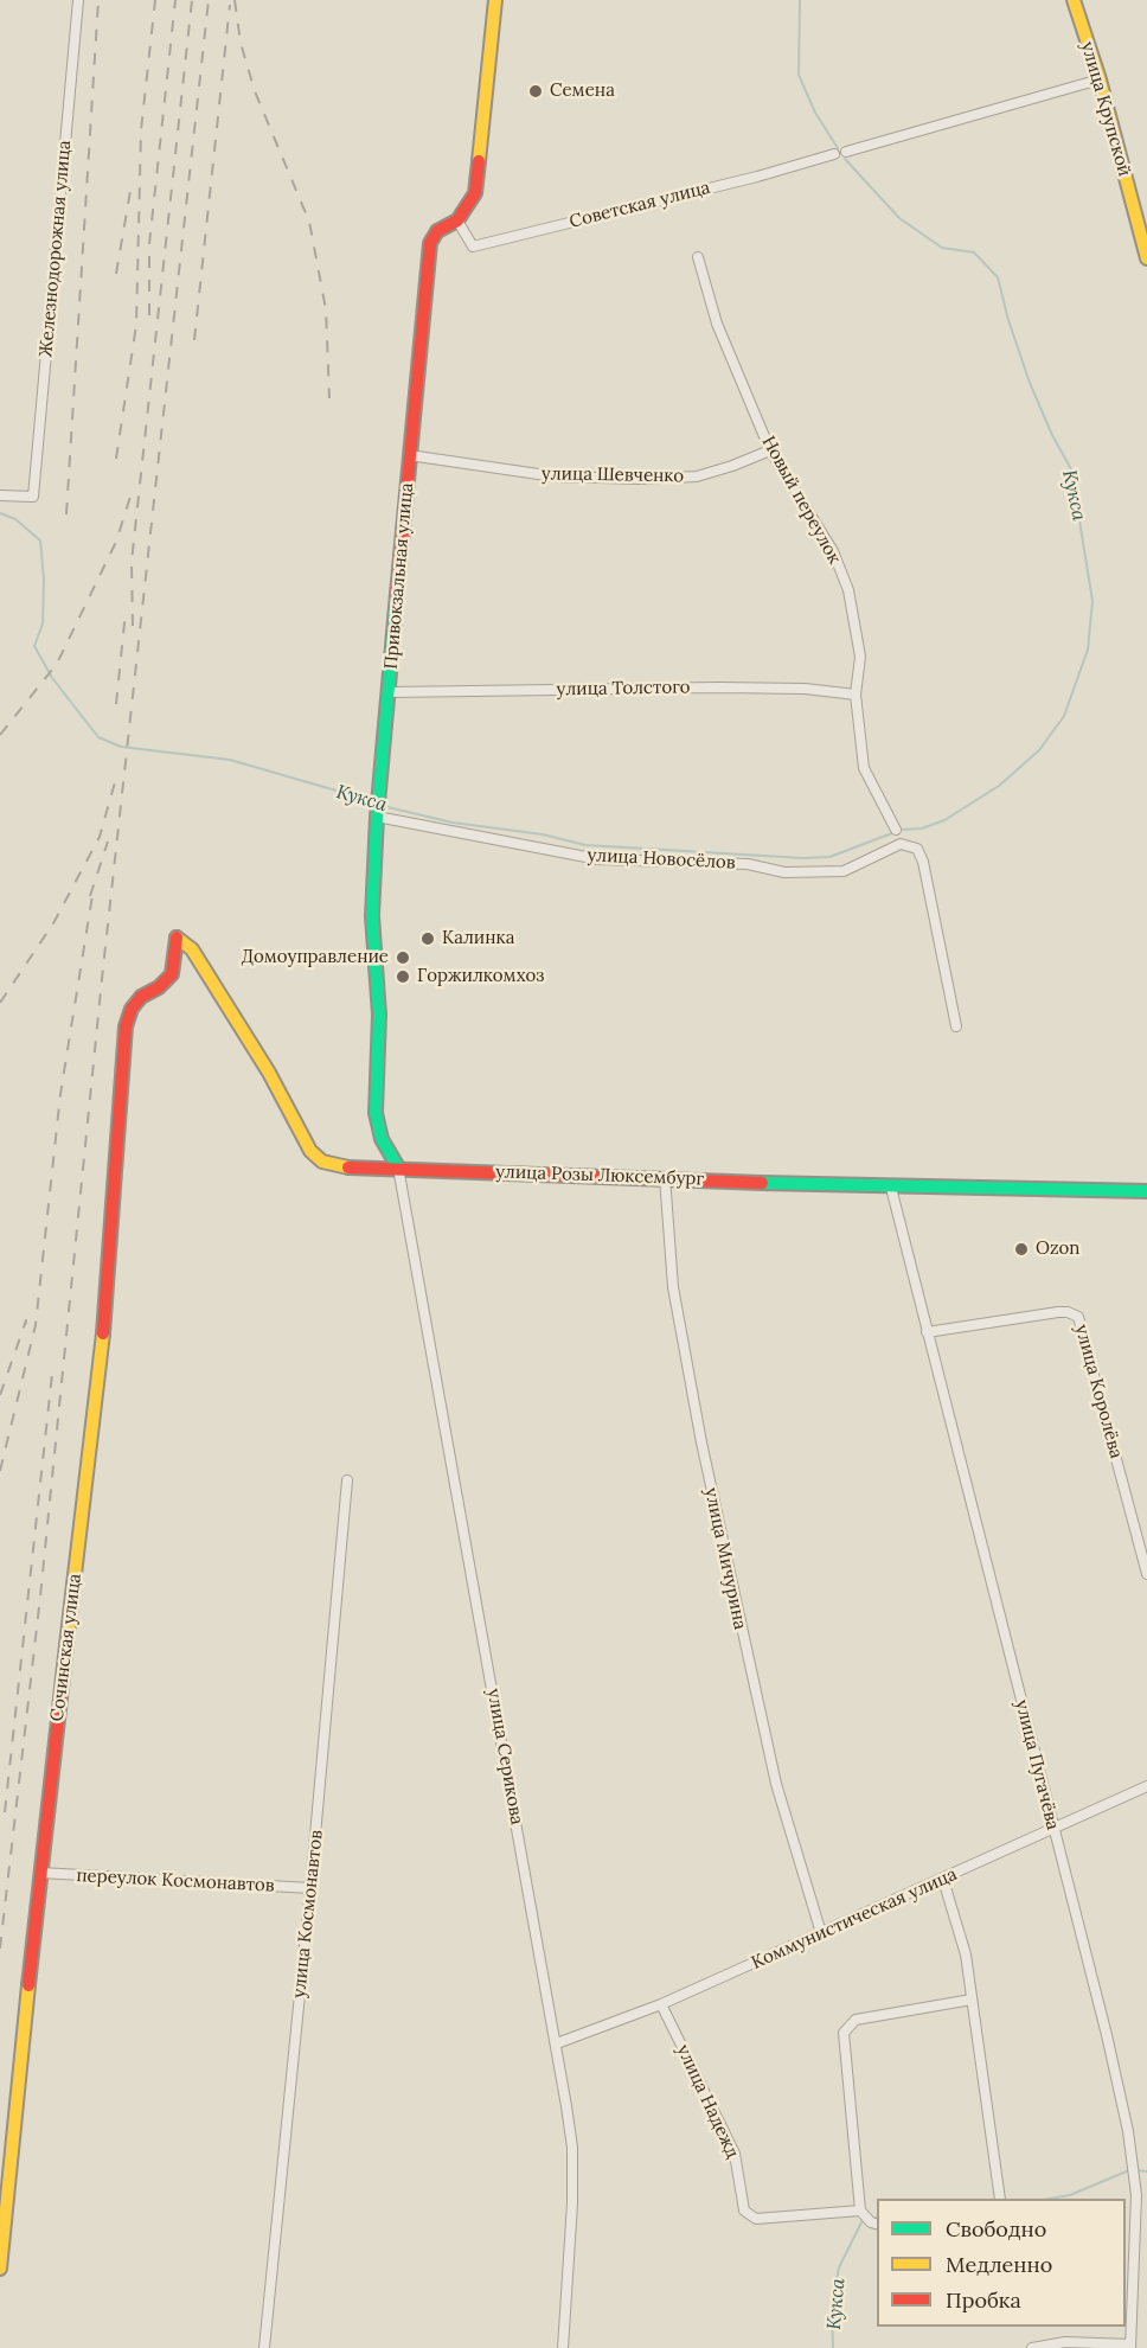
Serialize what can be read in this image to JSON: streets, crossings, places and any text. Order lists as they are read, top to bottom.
{
  "streets": {
    "street": [
      "улица Крупской",
      "Советская улица",
      "Железнодорожная улица",
      "улица Шевченко",
      "Новый переулок",
      "Привокзальная улица",
      "улица Толстого",
      "улица Новосёлов",
      "улица Розы Люксембург",
      "улица Королёва",
      "улица Мичурина",
      "Сочинская улица",
      "улица Серикова",
      "улица Пугачёва",
      "переулок Космонавтов",
      "улица Космонавтов",
      "Коммунистическая улица",
      "улица Надежд"
    ]
  },
  "crossings": [
    ["Советская улица", "Привокзальная улица"],
    ["улица Шевченко", "Новый переулок"],
    ["улица Шевченко", "Привокзальная улица"],
    ["Новый переулок", "улица Толстого"],
    ["Привокзальная улица", "улица Толстого"],
    ["Привокзальная улица", "улица Новосёлов"],
    ["Привокзальная улица", "улица Розы Люксембург"],
    ["Привокзальная улица", "улица Серикова"],
    ["улица Розы Люксембург", "улица Мичурина"],
    ["улица Розы Люксембург", "Сочинская улица"],
    ["улица Розы Люксембург", "улица Серикова"],
    ["улица Розы Люксембург", "улица Пугачёва"],
    ["улица Королёва", "улица Пугачёва"],
    ["улица Мичурина", "Коммунистическая улица"],
    ["Сочинская улица", "переулок Космонавтов"],
    ["улица Серикова", "Коммунистическая улица"],
    ["улица Пугачёва", "Коммунистическая улица"],
    ["переулок Космонавтов", "улица Космонавтов"],
    ["Коммунистическая улица", "улица Надежд"]
  ],
  "water": ["Кукса"],
  "places": [
    "Семена",
    "Калинка",
    "Домоуправление",
    "Горжилкомхоз",
    "Ozon"
  ],
  "legend": ["Свободно", "Медленно", "Пробка"]
}
